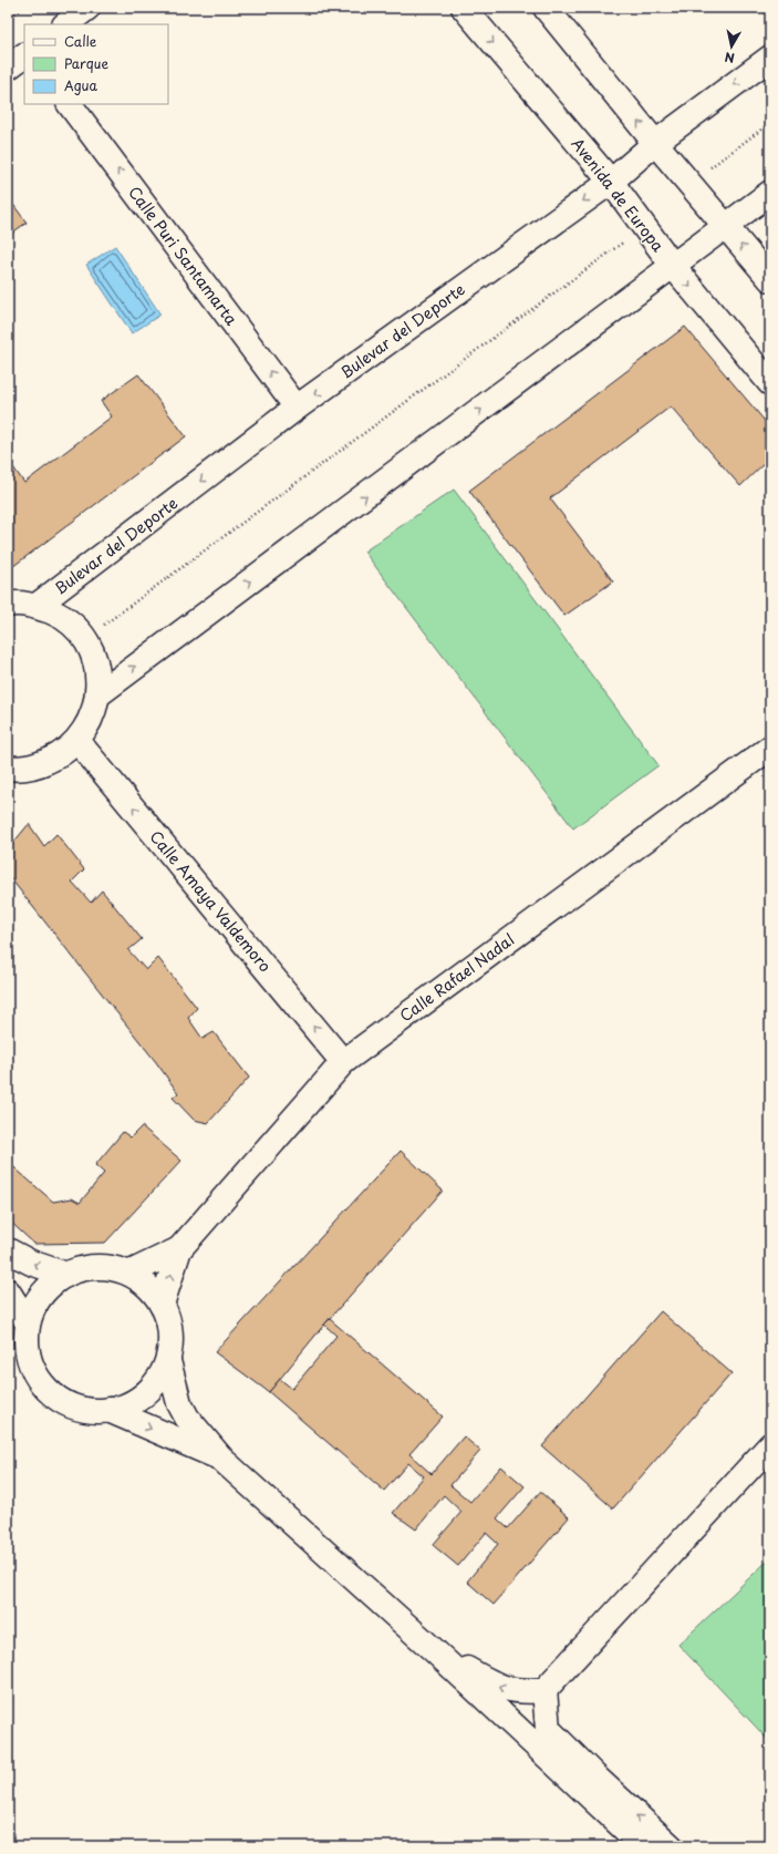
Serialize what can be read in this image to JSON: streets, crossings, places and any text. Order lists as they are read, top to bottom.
{
  "streets": {
    "street": [
      "Avenida de Europa",
      "Calle Puri Santamarta",
      "Bulevar del Deporte",
      "Calle Amaya Valdemoro",
      "Calle Rafael Nadal"
    ]
  },
  "crossings": [
    ["Avenida de Europa", "Bulevar del Deporte"],
    ["Calle Puri Santamarta", "Bulevar del Deporte"],
    ["Calle Amaya Valdemoro", "Calle Rafael Nadal"]
  ],
  "one_way": ["Calle Puri Santamarta", "Calle Amaya Valdemoro"],
  "legend": ["Calle", "Parque", "Agua"],
  "north": "bottom"
}
